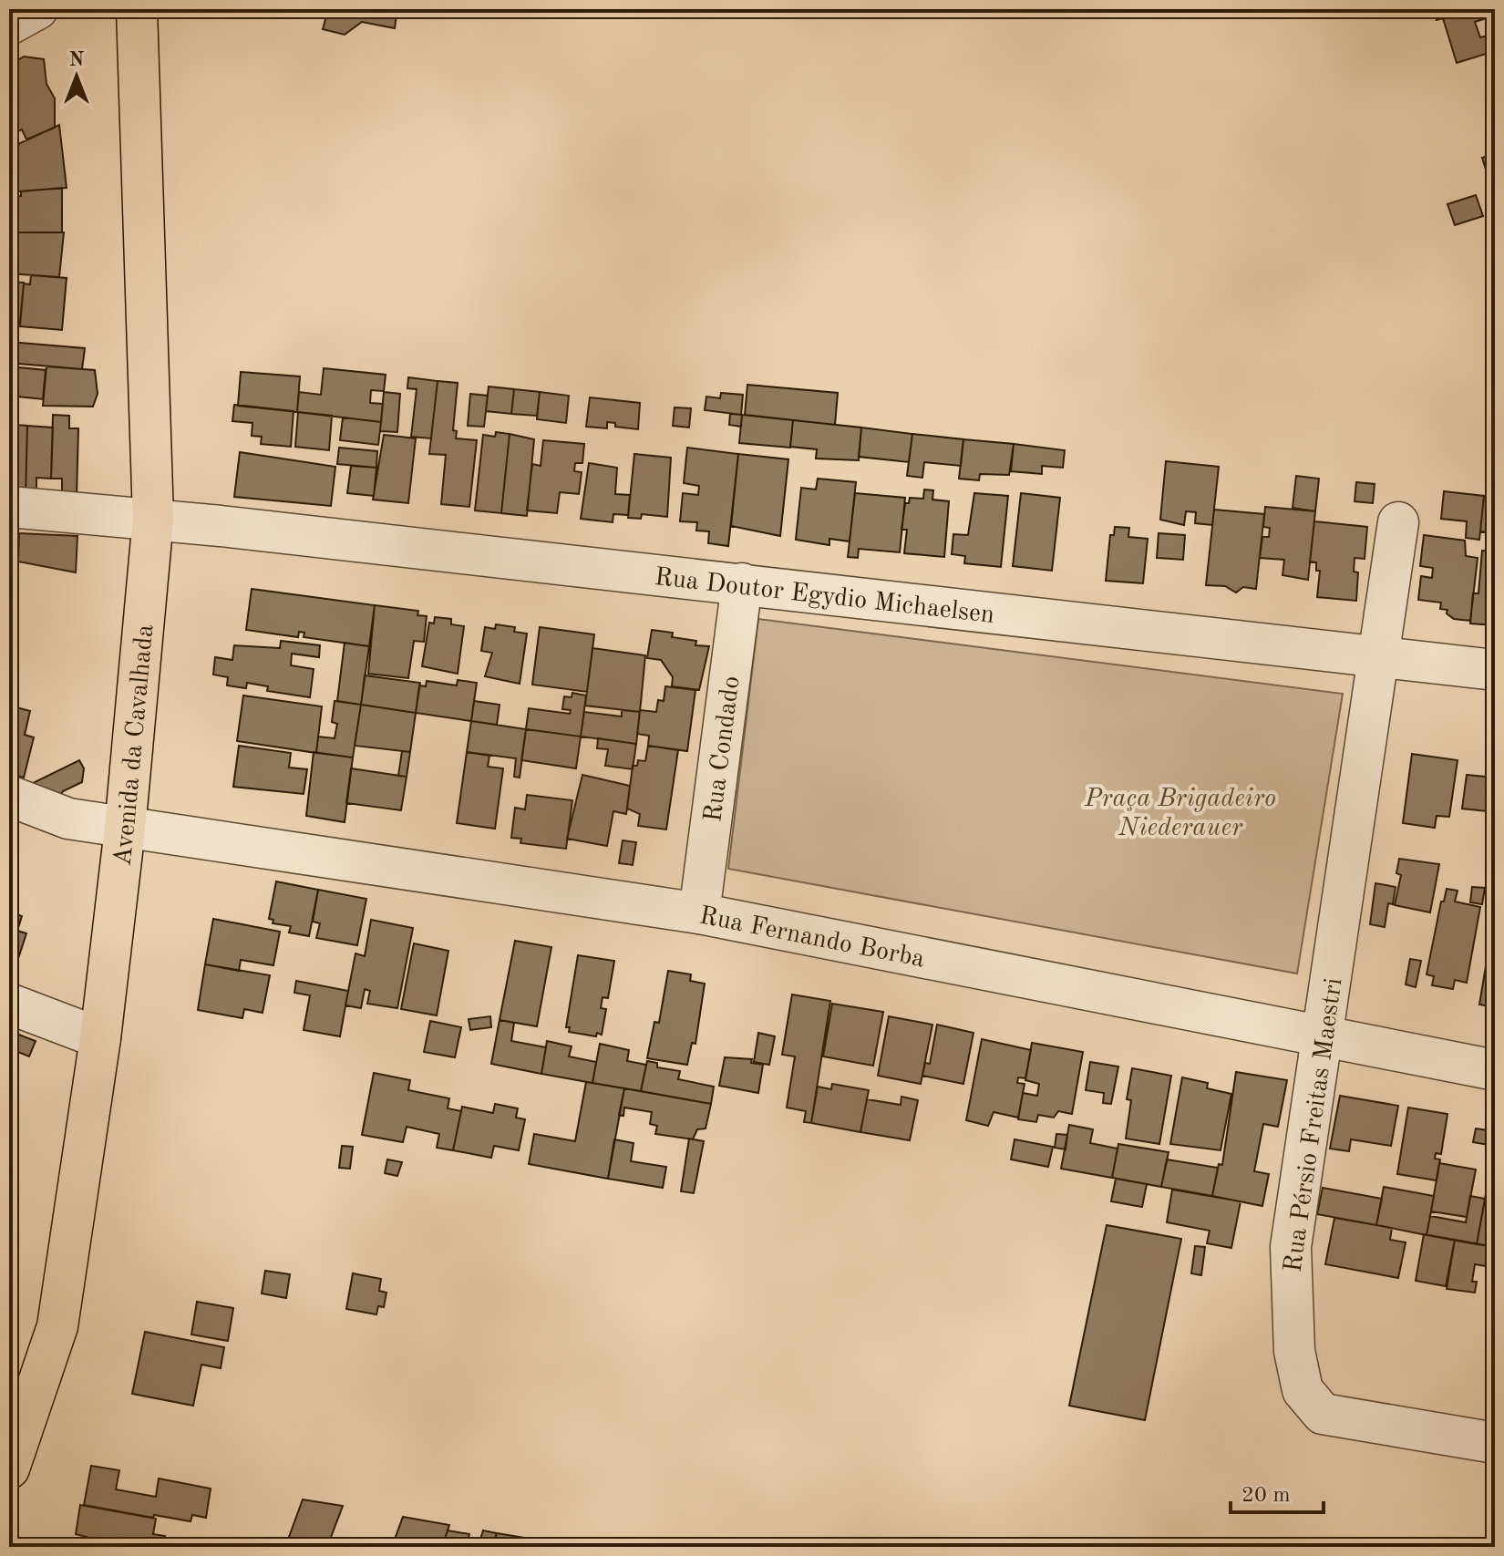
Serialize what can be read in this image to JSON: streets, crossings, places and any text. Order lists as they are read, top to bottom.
{
  "streets": {
    "main road": ["Avenida da Cavalhada"],
    "street": [
      "Rua Doutor Egydio Michaelsen",
      "Rua Condado",
      "Rua Fernando Borba",
      "Rua Pérsio Freitas Maestri"
    ]
  },
  "crossings": [
    ["Rua Doutor Egydio Michaelsen", "Avenida da Cavalhada"],
    ["Rua Doutor Egydio Michaelsen", "Rua Condado"],
    ["Rua Doutor Egydio Michaelsen", "Rua Pérsio Freitas Maestri"],
    ["Avenida da Cavalhada", "Rua Fernando Borba"],
    ["Rua Condado", "Rua Fernando Borba"],
    ["Rua Fernando Borba", "Rua Pérsio Freitas Maestri"]
  ],
  "parks": ["Praça Brigadeiro Niederauer"],
  "scale_bar": "20 m",
  "north": "top"
}
